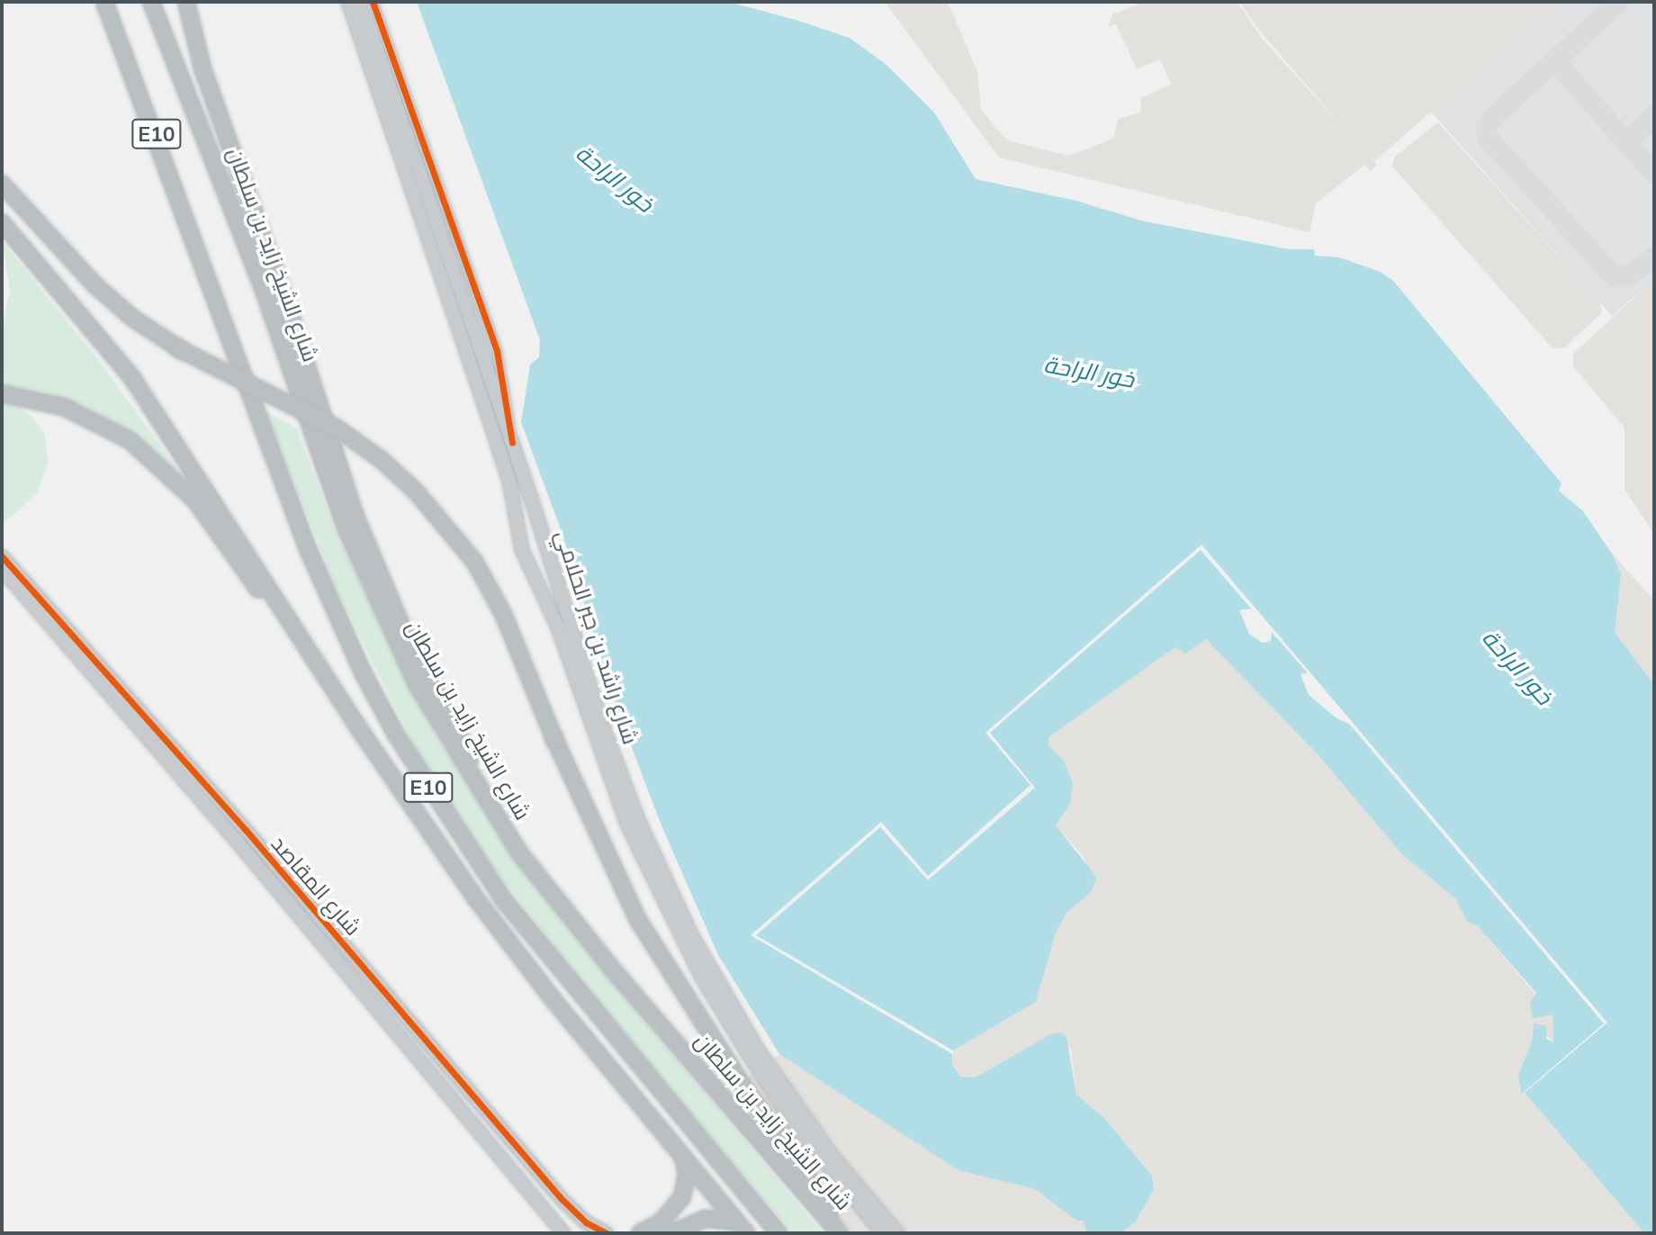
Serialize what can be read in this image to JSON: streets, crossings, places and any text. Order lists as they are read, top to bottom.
{
  "streets": {
    "highway": ["E10", "شارع الشيخ زايد بن سلطان"],
    "main road": ["شارع راشد بن جبر الحلامي", "شارع المقاصد"]
  },
  "water": ["خور الراحة"]
}
